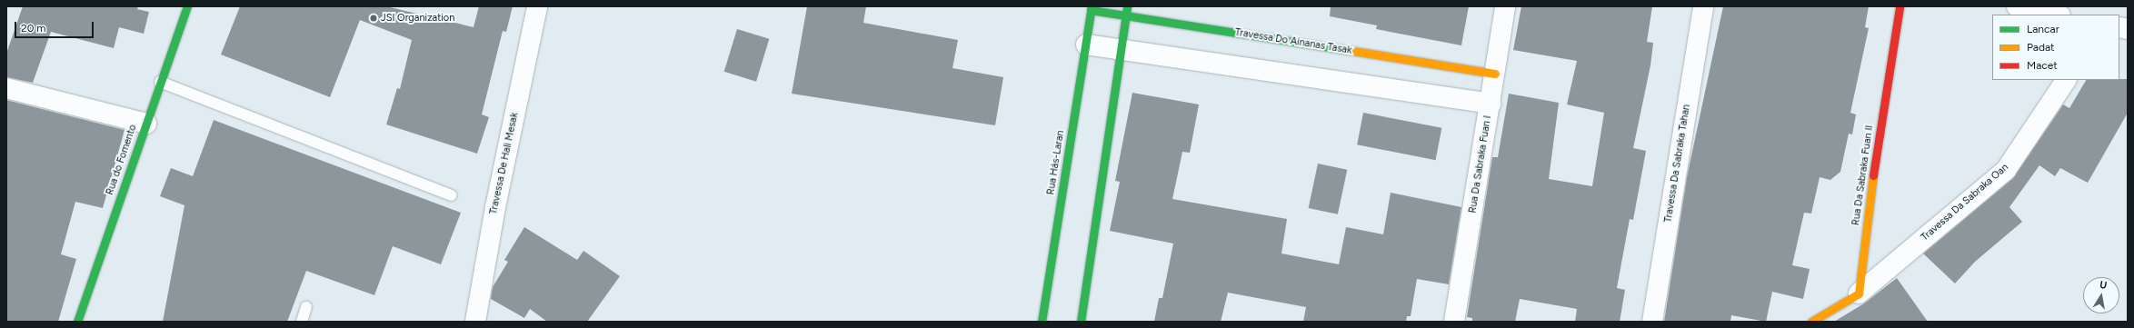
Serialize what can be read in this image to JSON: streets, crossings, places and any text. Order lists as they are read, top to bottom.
{
  "streets": {
    "street": [
      "Travessa Do Ainanas Tasak",
      "Rua do Fomento",
      "Rua Hás-Laran",
      "Travessa De Hali Mesak",
      "Travessa Da Sabraka Tahan",
      "Rua Da Sabraka Fuan I",
      "Rua Da Sabraka Fuan II",
      "Travessa Da Sabraka Oan"
    ]
  },
  "crossings": [
    ["Travessa Do Ainanas Tasak", "Rua Hás-Laran"],
    ["Travessa Do Ainanas Tasak", "Rua Da Sabraka Fuan I"],
    ["Rua Da Sabraka Fuan II", "Travessa Da Sabraka Oan"]
  ],
  "places": ["JSI Organization"],
  "legend": ["Lancar", "Padat", "Macet"],
  "scale_bar": "20 m",
  "north": "top"
}
